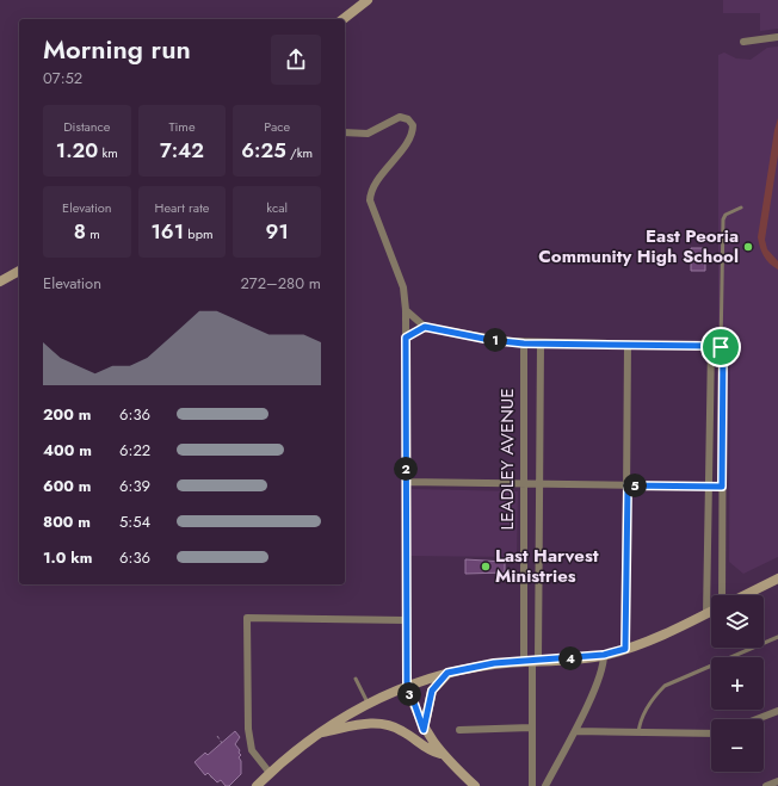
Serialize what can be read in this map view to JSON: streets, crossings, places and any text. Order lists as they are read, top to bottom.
{
  "streets": {
    "street": ["LEADLEY AVENUE"]
  },
  "places": ["East Peoria Community High School", "Last Harvest Ministries"],
  "page": {
    "heading": ["Morning run", "07:52"],
    "stats": [
      ["Distance", "1.20 km"],
      ["Time", "7:42"],
      ["Pace", "6:25 /km"],
      ["Elevation", "8 m"],
      ["Heart rate", "161 bpm"],
      ["kcal", "91"]
    ],
    "chart": ["Elevation", "272–280 m"],
    "pins": [
      "1",
      "2",
      "5",
      "4",
      "3"
    ],
    "list": [
      {
        "name": "200 m",
        "note": "6:36"
      },
      {
        "name": "400 m",
        "note": "6:22"
      },
      {
        "name": "600 m",
        "note": "6:39"
      },
      {
        "name": "800 m",
        "note": "5:54"
      },
      {
        "name": "1.0 km",
        "note": "6:36"
      }
    ],
    "map_buttons": ["+", "−"]
  }
}
